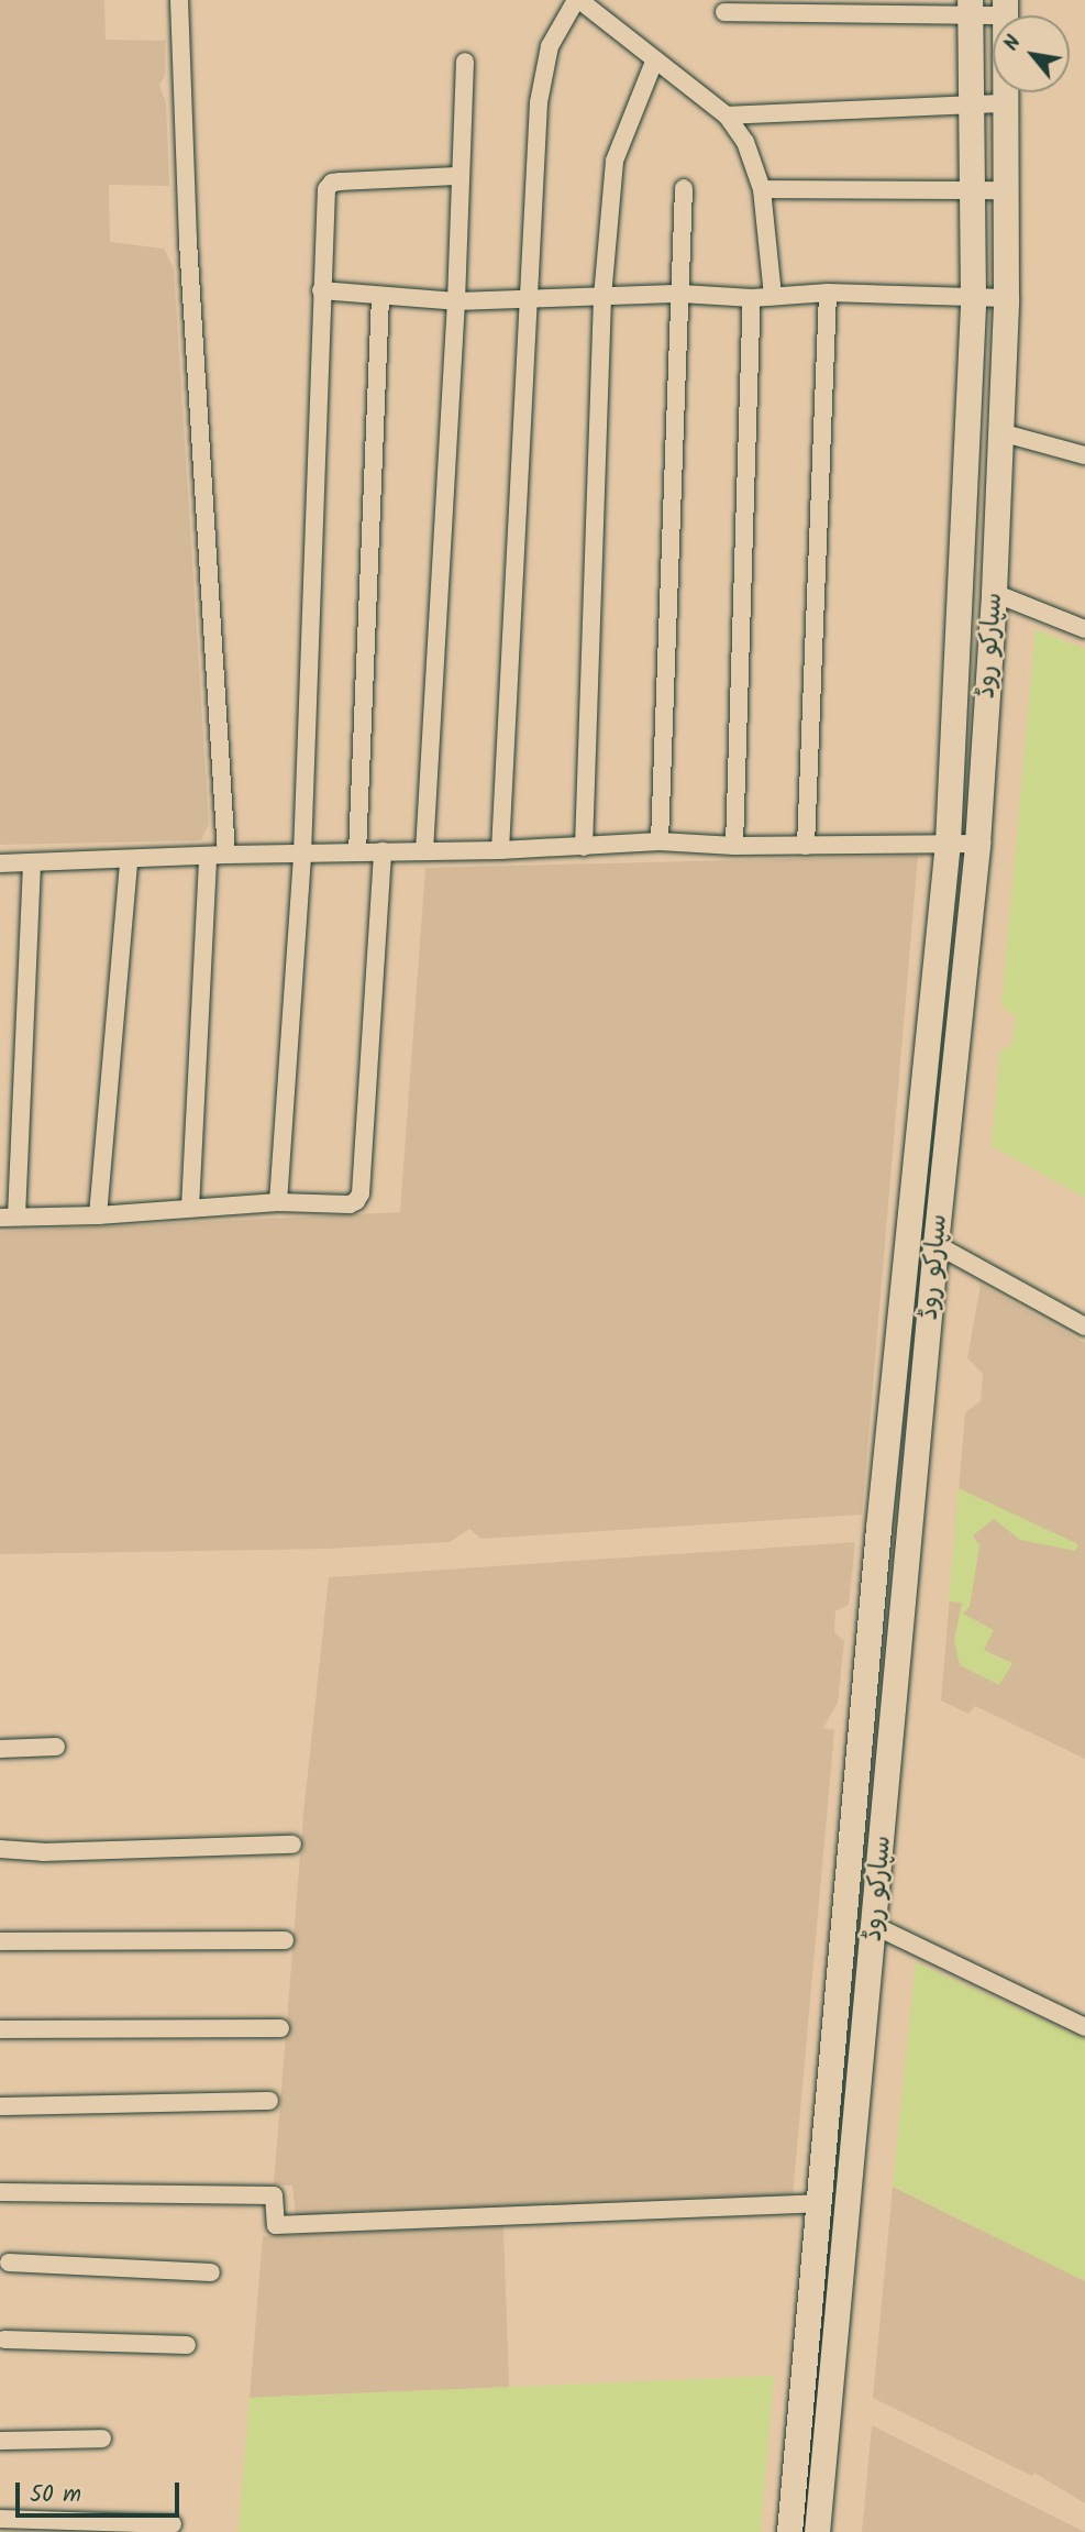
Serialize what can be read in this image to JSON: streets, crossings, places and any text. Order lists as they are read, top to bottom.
{
  "streets": {
    "street": ["سپارکو روڈ"]
  },
  "scale_bar": "50 m",
  "north": "top left"
}
